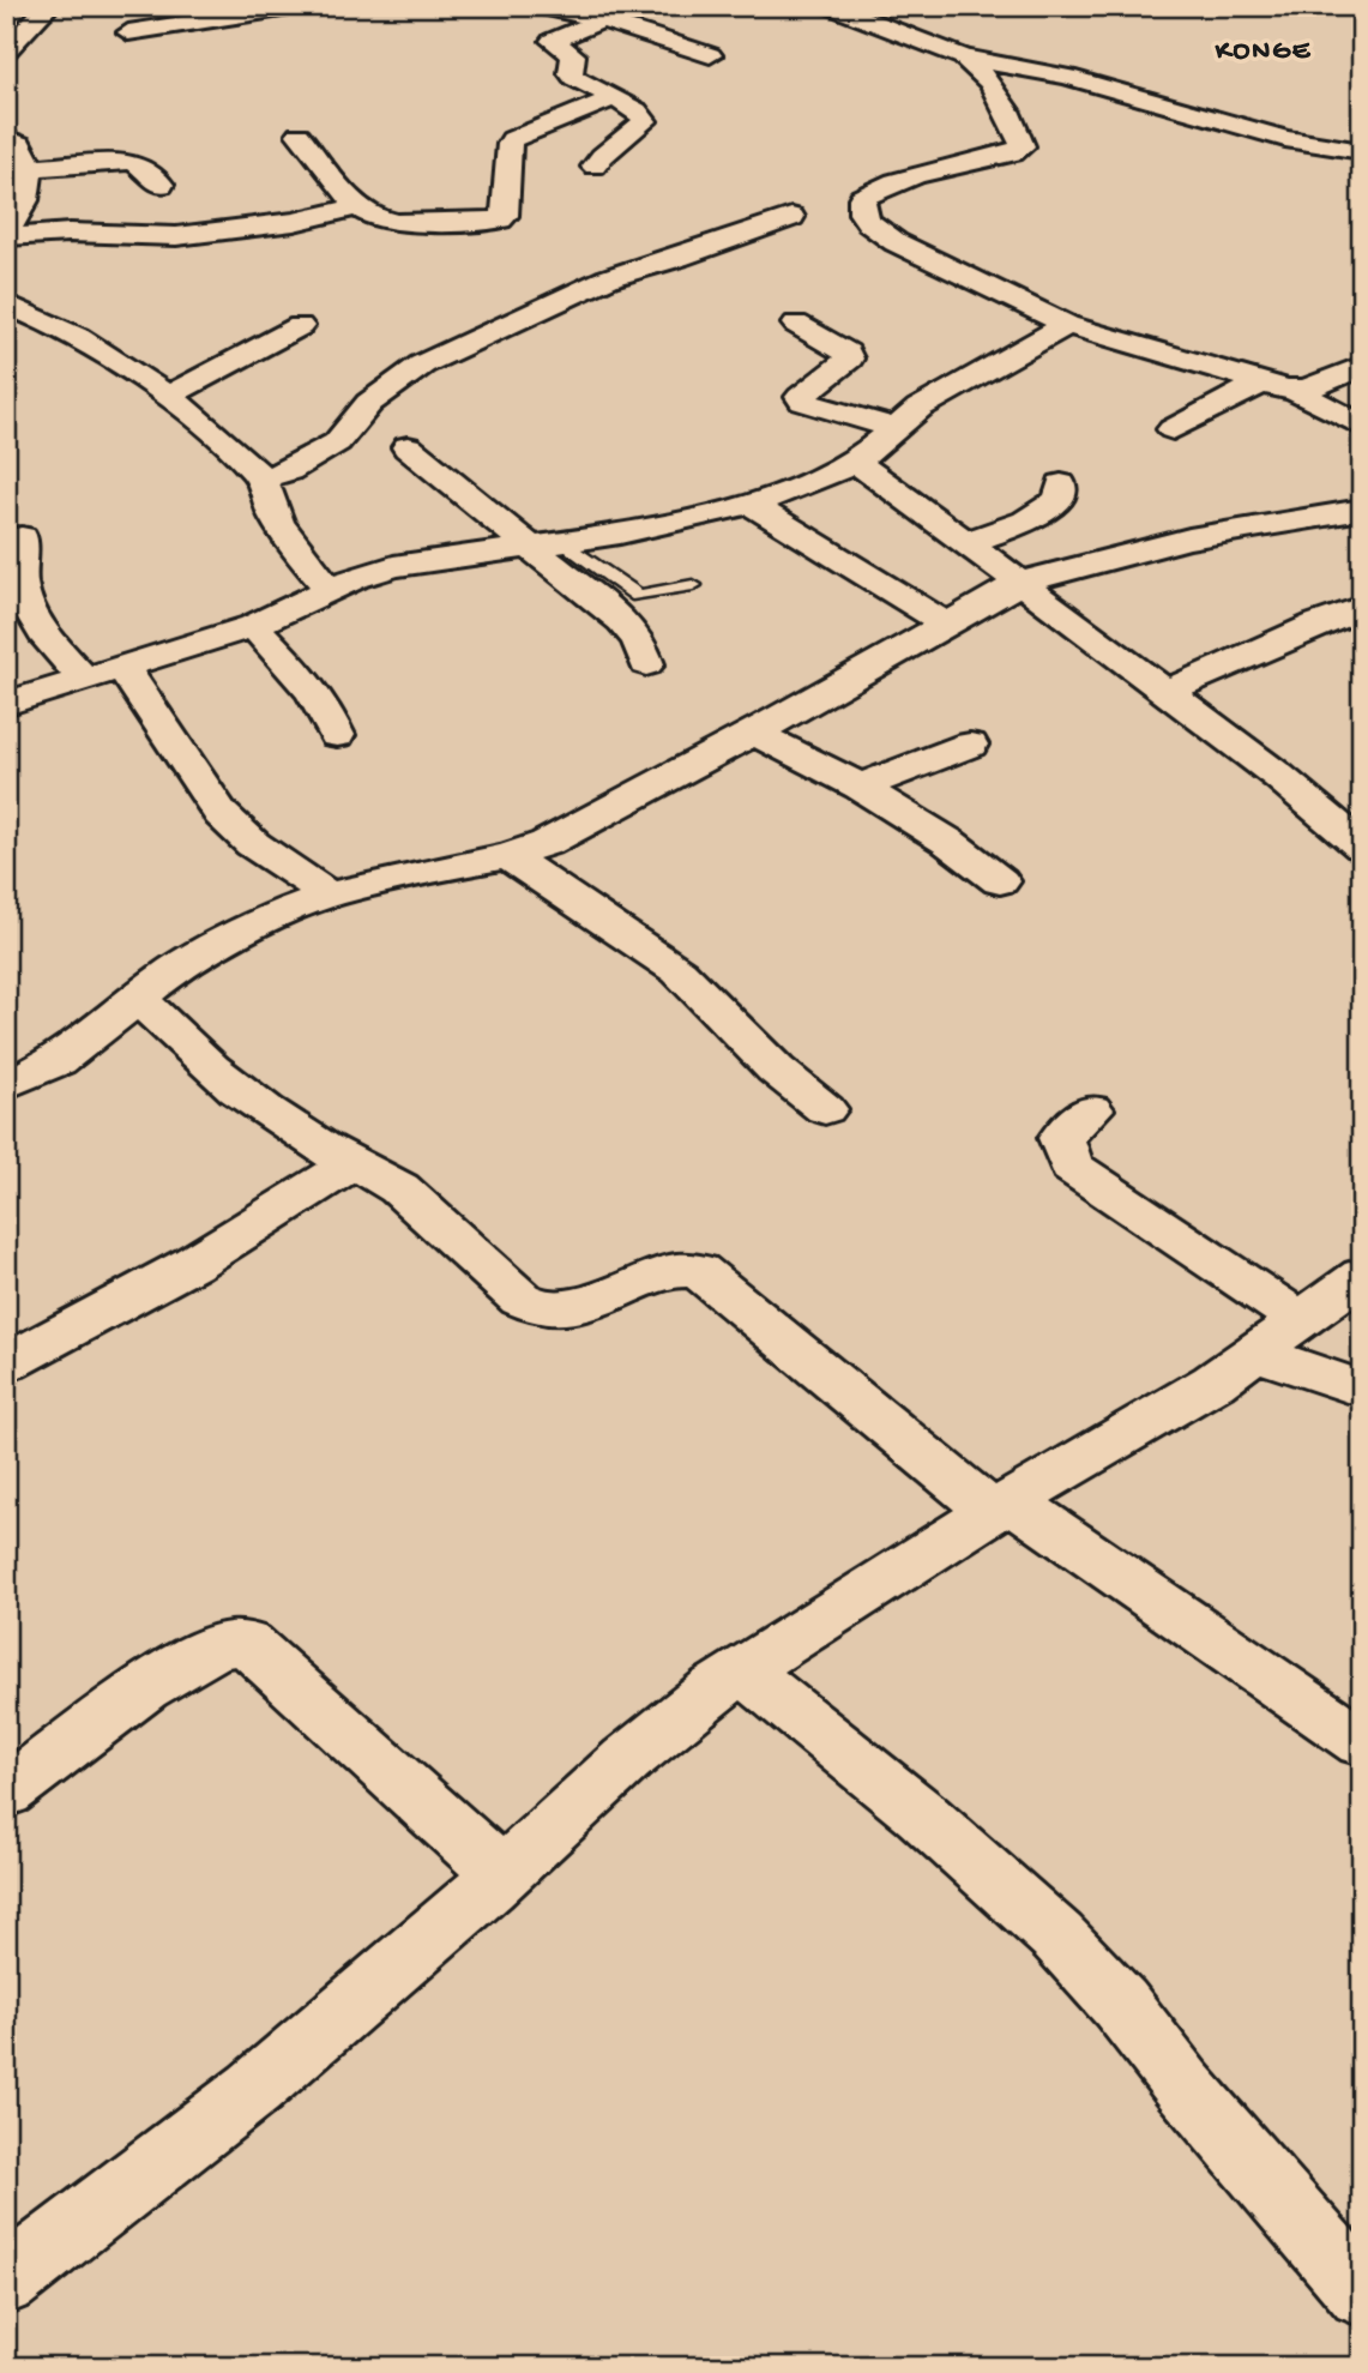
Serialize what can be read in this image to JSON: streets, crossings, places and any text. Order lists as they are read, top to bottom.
{
  "districts": ["KONGE"]
}
